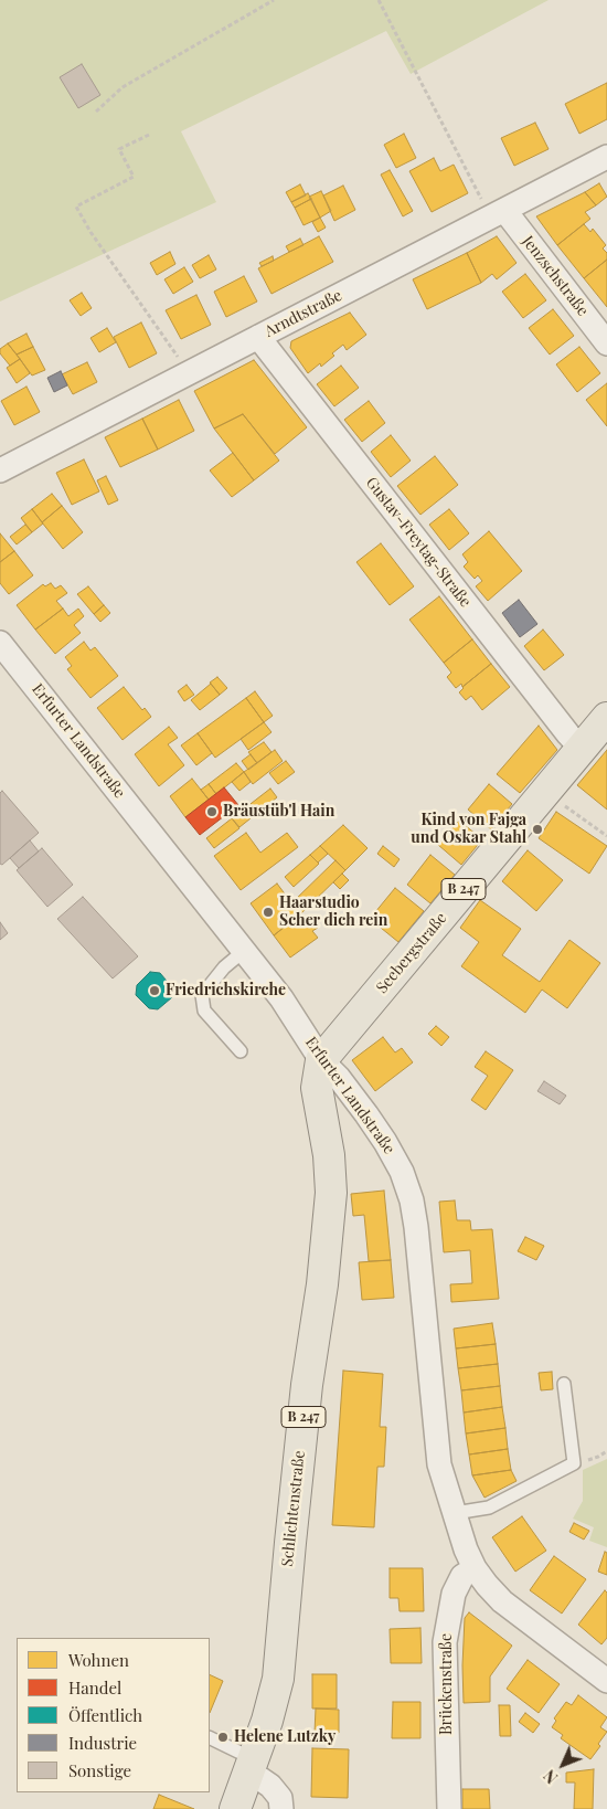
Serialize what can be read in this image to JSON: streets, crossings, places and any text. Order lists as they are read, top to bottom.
{
  "streets": {
    "main road": ["B 247", "Seebergstraße", "Schlichtenstraße"],
    "street": [
      "Jenzschstraße",
      "Arndtstraße",
      "Gustav-Freytag-Straße",
      "Erfurter Landstraße",
      "Brückenstraße"
    ]
  },
  "crossings": [
    ["Jenzschstraße", "Arndtstraße"],
    ["Arndtstraße", "Gustav-Freytag-Straße"],
    ["Gustav-Freytag-Straße", "Seebergstraße"],
    ["Erfurter Landstraße", "Seebergstraße"],
    ["Erfurter Landstraße", "Schlichtenstraße"],
    ["Erfurter Landstraße", "Brückenstraße"],
    ["B 247", "Schlichtenstraße"],
    ["Seebergstraße", "Schlichtenstraße"]
  ],
  "places": [
    "Bräustüb'l Hain",
    "Kind von Fajga und Oskar Stahl",
    "Haarstudio Scher dich rein",
    "Friedrichskirche",
    "Helene Lutzky"
  ],
  "legend": [
    "Wohnen",
    "Handel",
    "Öffentlich",
    "Industrie",
    "Sonstige"
  ],
  "north": "bottom left"
}
